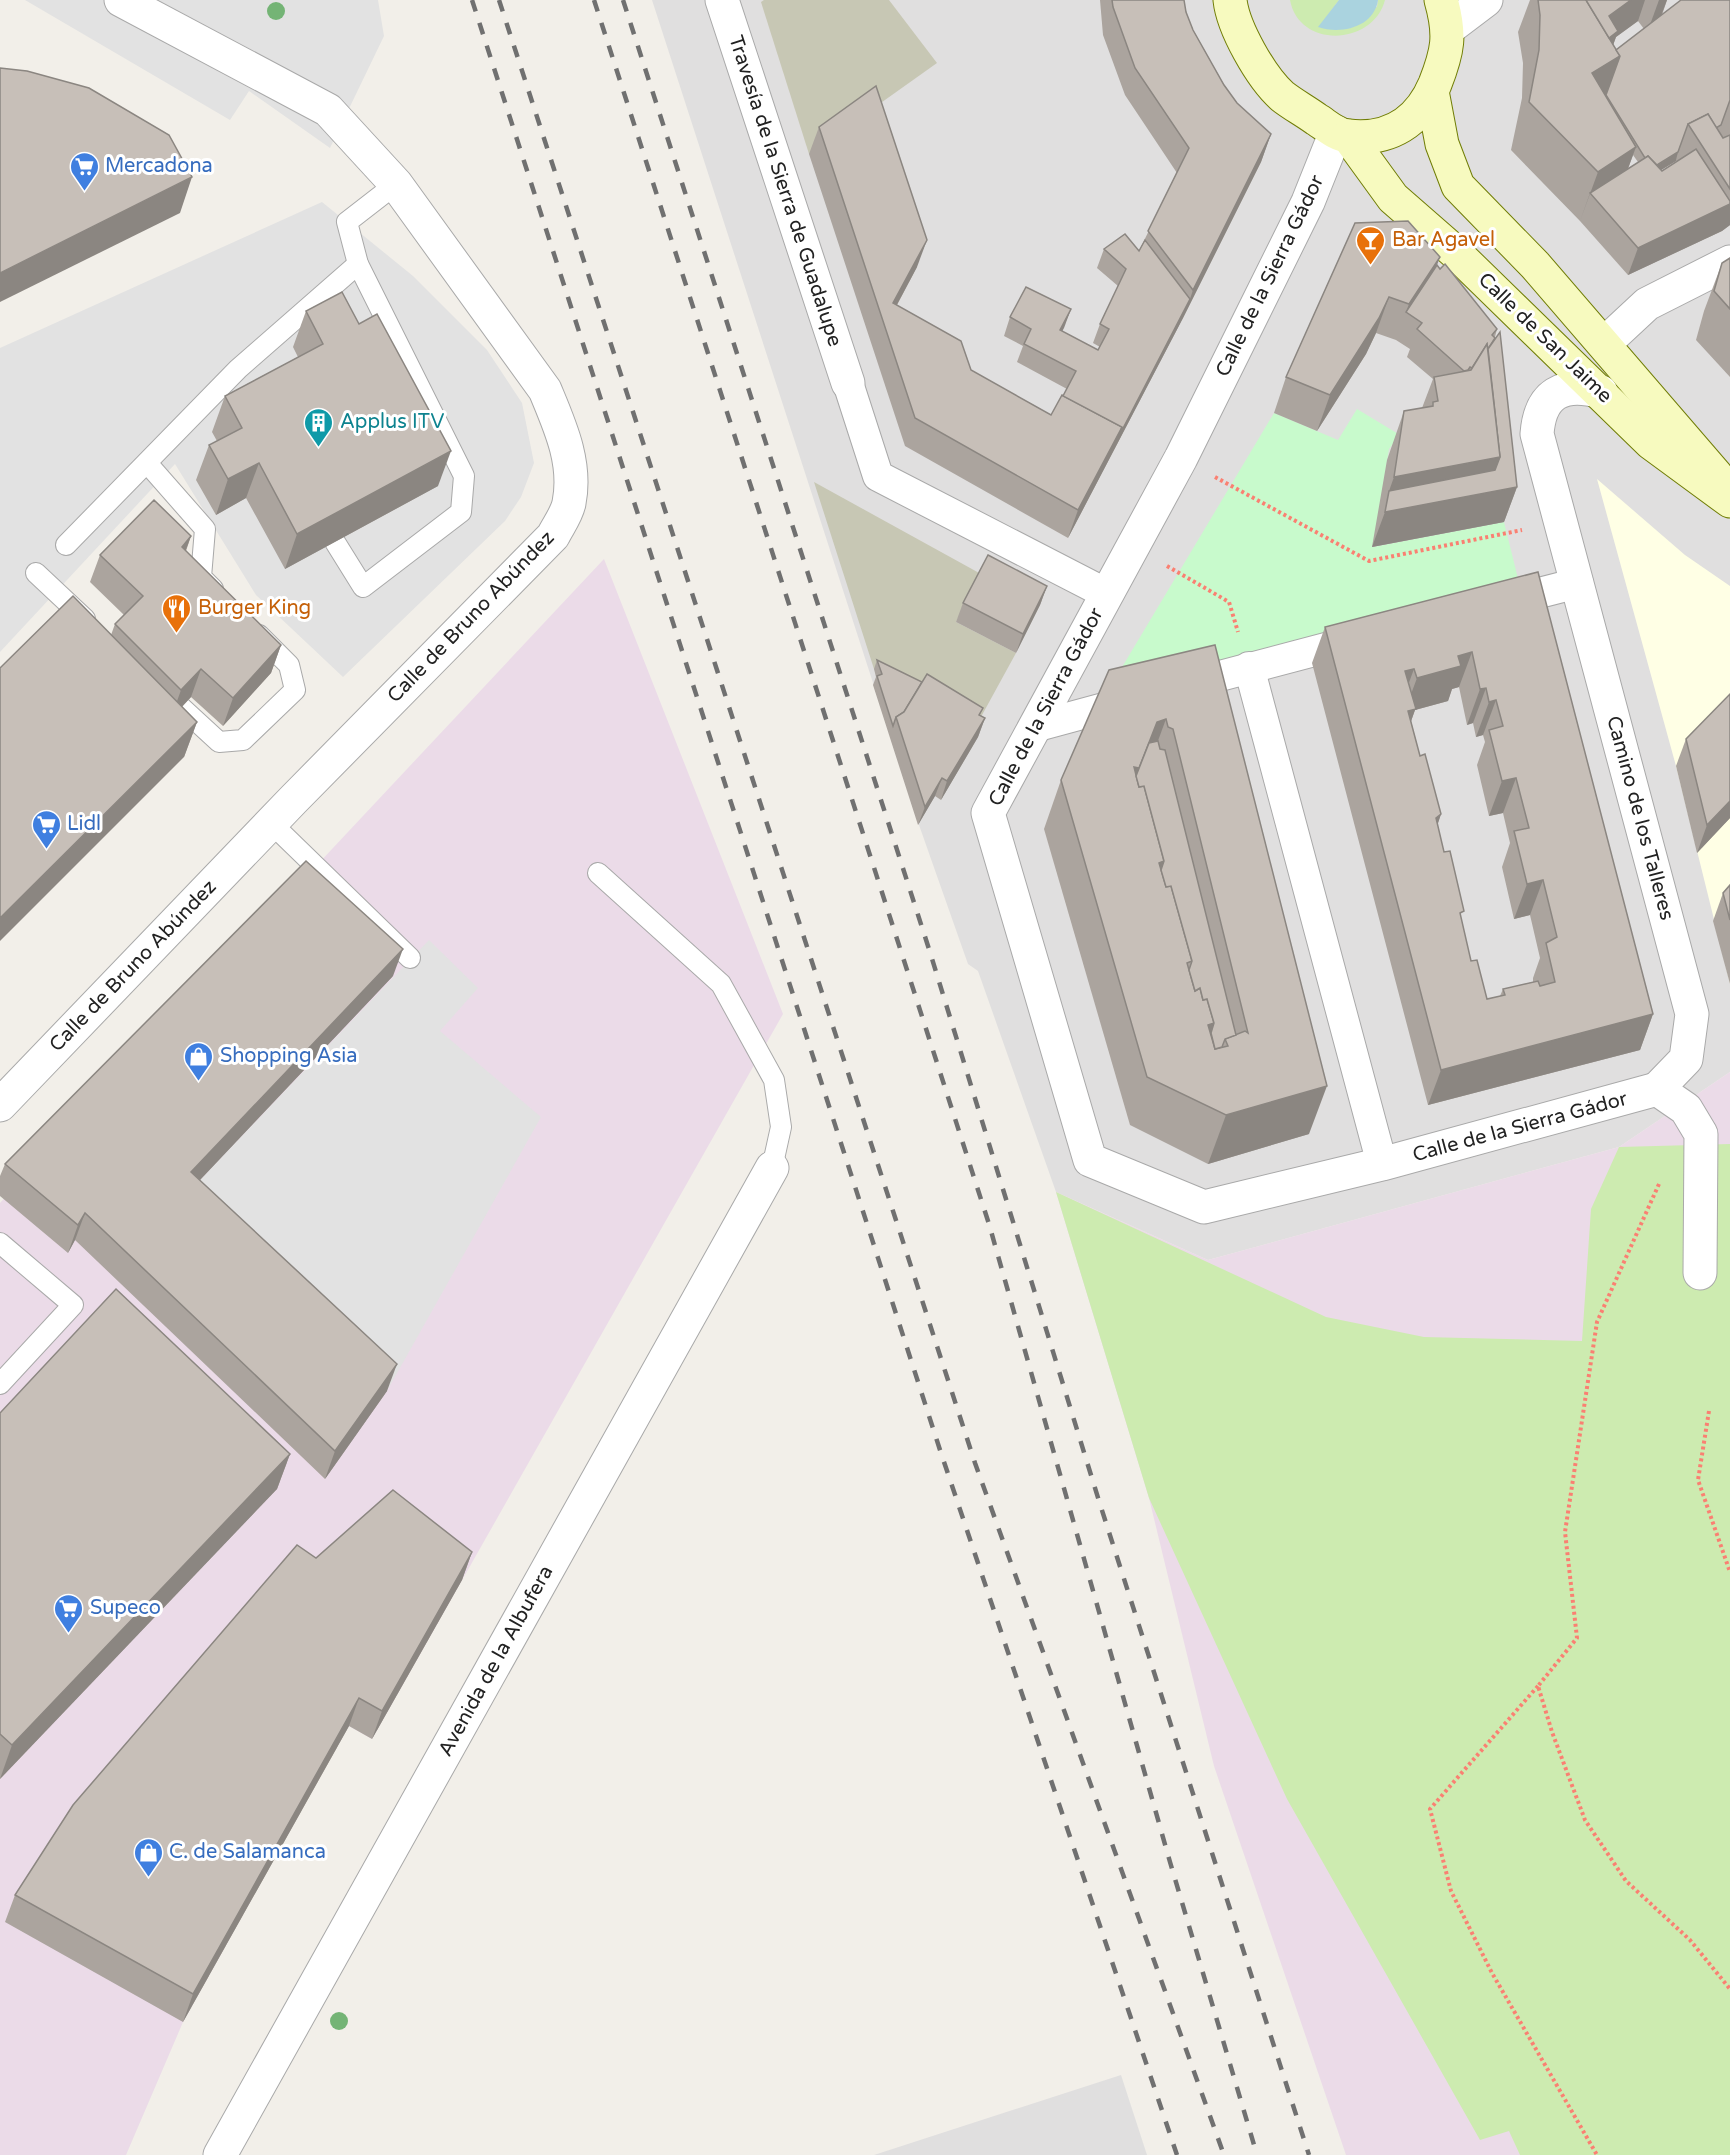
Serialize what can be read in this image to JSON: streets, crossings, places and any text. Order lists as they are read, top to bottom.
{
  "streets": {
    "main road": ["Calle de San Jaime"],
    "street": [
      "Travesía de la Sierra de Guadalupe",
      "Calle de la Sierra Gádor",
      "Calle de Bruno Abúndez",
      "Camino de los Talleres",
      "Avenida de la Albufera"
    ]
  },
  "crossings": [
    ["Calle de la Sierra Gádor", "Calle de San Jaime"],
    ["Calle de la Sierra Gádor", "Camino de los Talleres"],
    ["Calle de San Jaime", "Camino de los Talleres"]
  ],
  "places": {
    "supermarket": ["Mercadona", "Lidl", "Supeco"],
    "bar": ["Bar Agavel"],
    "building": ["Applus ITV"],
    "restaurant": ["Burger King"],
    "shop": ["Shopping Asia", "C. de Salamanca"]
  }
}
